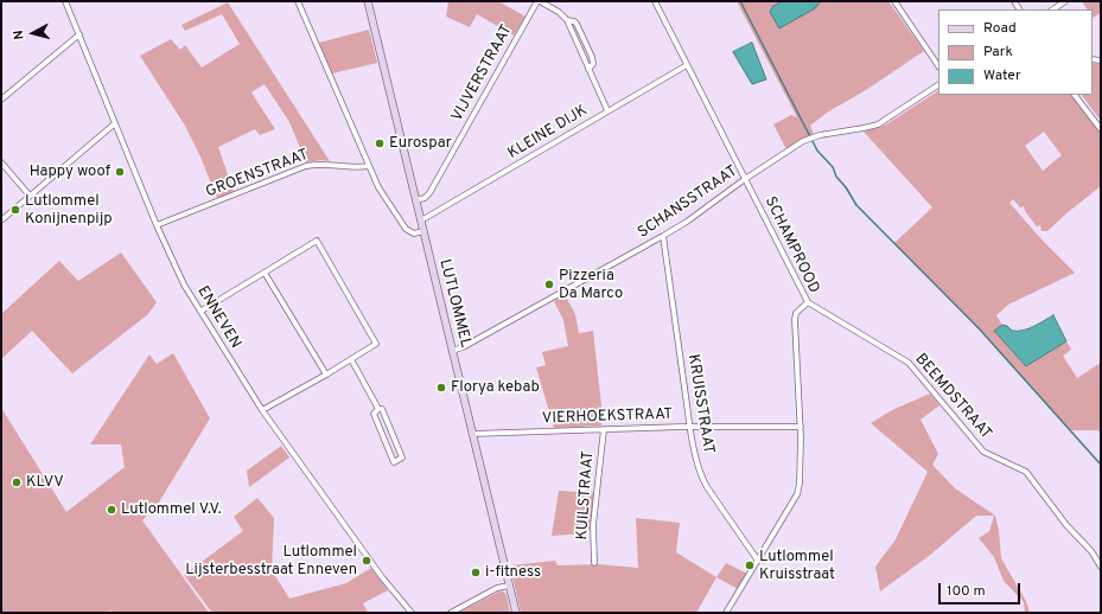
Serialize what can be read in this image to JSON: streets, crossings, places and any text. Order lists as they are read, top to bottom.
{
  "streets": {
    "main road": ["LUTLOMMEL"],
    "street": [
      "VIJVERSTRAAT",
      "KLEINE DIJK",
      "GROENSTRAAT",
      "SCHANSSTRAAT",
      "SCHAMPROOD",
      "ENNEVEN",
      "BEEMDSTRAAT",
      "KRUISSTRAAT",
      "VIERHOEKSTRAAT",
      "KUILSTRAAT"
    ]
  },
  "crossings": [
    ["VIJVERSTRAAT", "LUTLOMMEL"],
    ["KLEINE DIJK", "SCHAMPROOD"],
    ["KLEINE DIJK", "LUTLOMMEL"],
    ["GROENSTRAAT", "ENNEVEN"],
    ["SCHANSSTRAAT", "SCHAMPROOD"],
    ["SCHANSSTRAAT", "LUTLOMMEL"],
    ["SCHANSSTRAAT", "KRUISSTRAAT"],
    ["SCHAMPROOD", "BEEMDSTRAAT"],
    ["SCHAMPROOD", "KRUISSTRAAT"],
    ["SCHAMPROOD", "VIERHOEKSTRAAT"],
    ["LUTLOMMEL", "VIERHOEKSTRAAT"],
    ["KRUISSTRAAT", "VIERHOEKSTRAAT"],
    ["VIERHOEKSTRAAT", "KUILSTRAAT"]
  ],
  "places": [
    "Eurospar",
    "Happy woof",
    "Lutlommel Konijnenpijp",
    "Pizzeria Da Marco",
    "Florya kebab",
    "KLVV",
    "Lutlommel V.V.",
    "Lutlommel Lijsterbesstraat Enneven",
    "Lutlommel Kruisstraat",
    "i-fitness"
  ],
  "legend": ["Road", "Park", "Water"],
  "scale_bar": "100 m",
  "north": "left"
}
